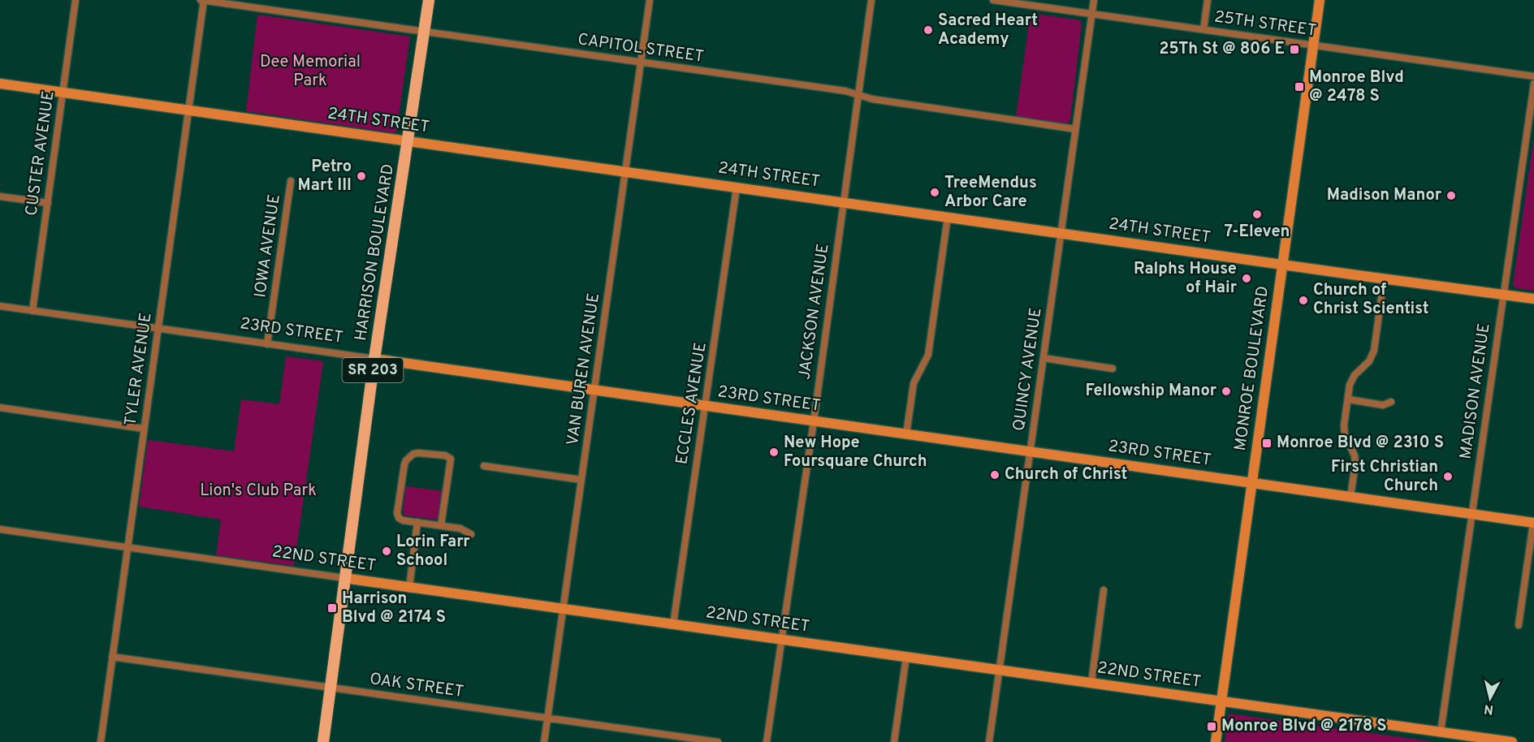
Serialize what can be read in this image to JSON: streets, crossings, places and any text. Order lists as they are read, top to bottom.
{
  "streets": {
    "main road": ["HARRISON BOULEVARD", "SR 203"],
    "street": [
      "25TH STREET",
      "CAPITOL STREET",
      "24TH STREET",
      "CUSTER AVENUE",
      "IOWA AVENUE",
      "JACKSON AVENUE",
      "23RD STREET",
      "MONROE BOULEVARD",
      "TYLER AVENUE",
      "VAN BUREN AVENUE",
      "QUINCY AVENUE",
      "MADISON AVENUE",
      "ECCLES AVENUE",
      "22ND STREET",
      "OAK STREET"
    ]
  },
  "crossings": [
    ["25TH STREET", "MONROE BOULEVARD"],
    ["25TH STREET", "QUINCY AVENUE"],
    ["CAPITOL STREET", "HARRISON BOULEVARD"],
    ["CAPITOL STREET", "JACKSON AVENUE"],
    ["CAPITOL STREET", "TYLER AVENUE"],
    ["CAPITOL STREET", "VAN BUREN AVENUE"],
    ["CAPITOL STREET", "QUINCY AVENUE"],
    ["24TH STREET", "CUSTER AVENUE"],
    ["24TH STREET", "HARRISON BOULEVARD"],
    ["24TH STREET", "JACKSON AVENUE"],
    ["24TH STREET", "MONROE BOULEVARD"],
    ["24TH STREET", "TYLER AVENUE"],
    ["24TH STREET", "VAN BUREN AVENUE"],
    ["24TH STREET", "QUINCY AVENUE"],
    ["24TH STREET", "MADISON AVENUE"],
    ["24TH STREET", "ECCLES AVENUE"],
    ["CUSTER AVENUE", "23RD STREET"],
    ["IOWA AVENUE", "23RD STREET"],
    ["HARRISON BOULEVARD", "23RD STREET"],
    ["HARRISON BOULEVARD", "22ND STREET"],
    ["HARRISON BOULEVARD", "OAK STREET"],
    ["JACKSON AVENUE", "23RD STREET"],
    ["JACKSON AVENUE", "22ND STREET"],
    ["23RD STREET", "MONROE BOULEVARD"],
    ["23RD STREET", "TYLER AVENUE"],
    ["23RD STREET", "VAN BUREN AVENUE"],
    ["23RD STREET", "QUINCY AVENUE"],
    ["23RD STREET", "MADISON AVENUE"],
    ["23RD STREET", "ECCLES AVENUE"],
    ["MONROE BOULEVARD", "22ND STREET"],
    ["TYLER AVENUE", "22ND STREET"],
    ["TYLER AVENUE", "OAK STREET"],
    ["VAN BUREN AVENUE", "22ND STREET"],
    ["VAN BUREN AVENUE", "OAK STREET"],
    ["QUINCY AVENUE", "22ND STREET"],
    ["MADISON AVENUE", "22ND STREET"],
    ["ECCLES AVENUE", "22ND STREET"]
  ],
  "parks": ["Dee Memorial Park", "Lion's Club Park"],
  "places": {
    "other": [
      "Sacred Heart Academy",
      "Petro Mart III",
      "TreeMendus Arbor Care",
      "Madison Manor",
      "7-Eleven",
      "Ralphs House of Hair",
      "Church of Christ Scientist",
      "Fellowship Manor",
      "New Hope Foursquare Church",
      "Church of Christ",
      "First Christian Church",
      "Lorin Farr School"
    ],
    "transit": [
      "25Th St @ 806 E",
      "Monroe Blvd @ 2478 S",
      "Monroe Blvd @ 2310 S",
      "Harrison Blvd @ 2174 S",
      "Monroe Blvd @ 2178 S"
    ]
  },
  "north": "bottom"
}
